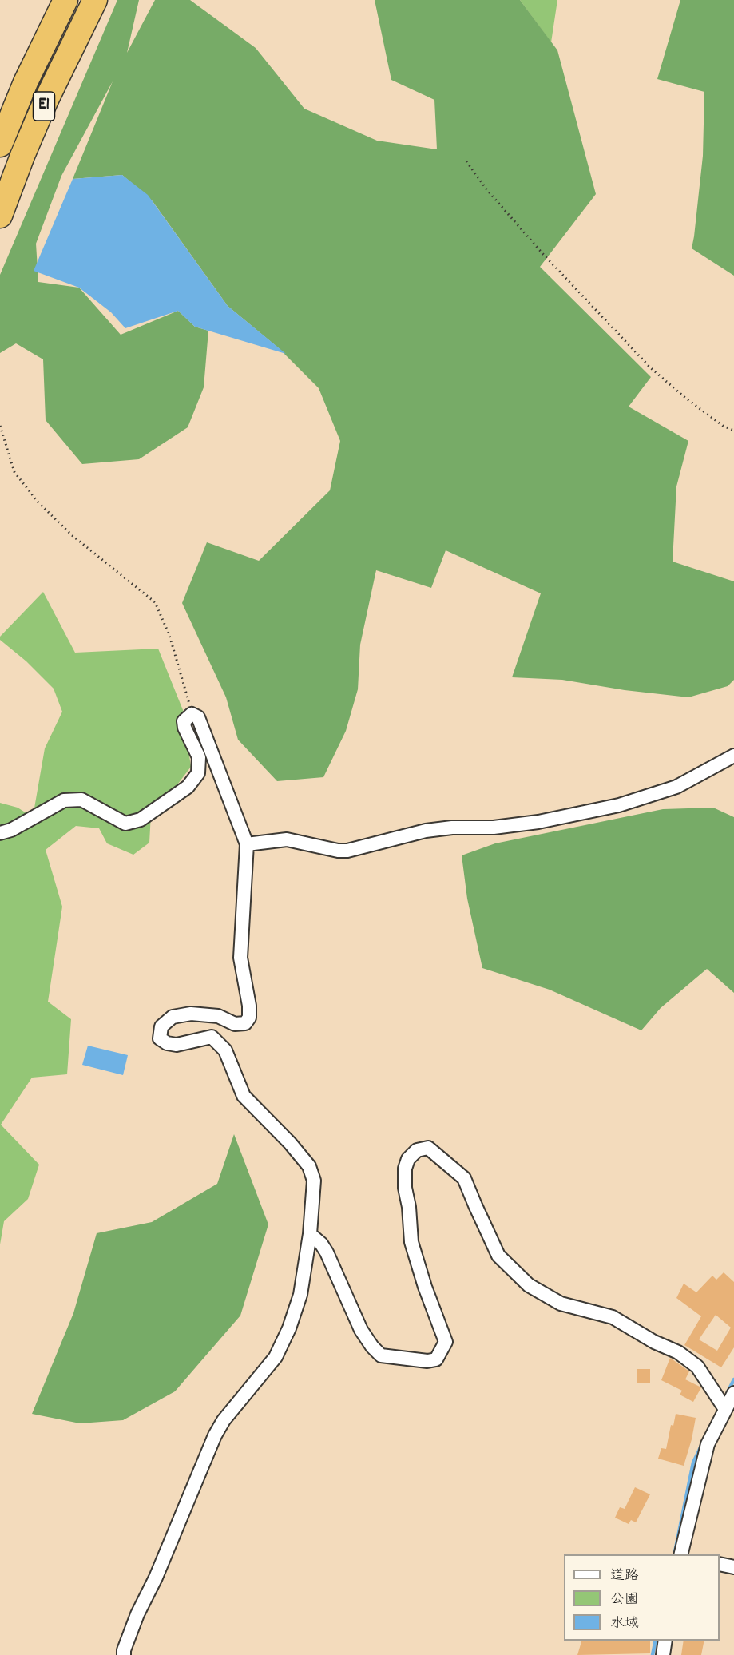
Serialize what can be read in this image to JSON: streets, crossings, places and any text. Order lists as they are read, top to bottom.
{
  "streets": {
    "highway": ["E1"]
  },
  "legend": ["道路", "公園", "水域"]
}
